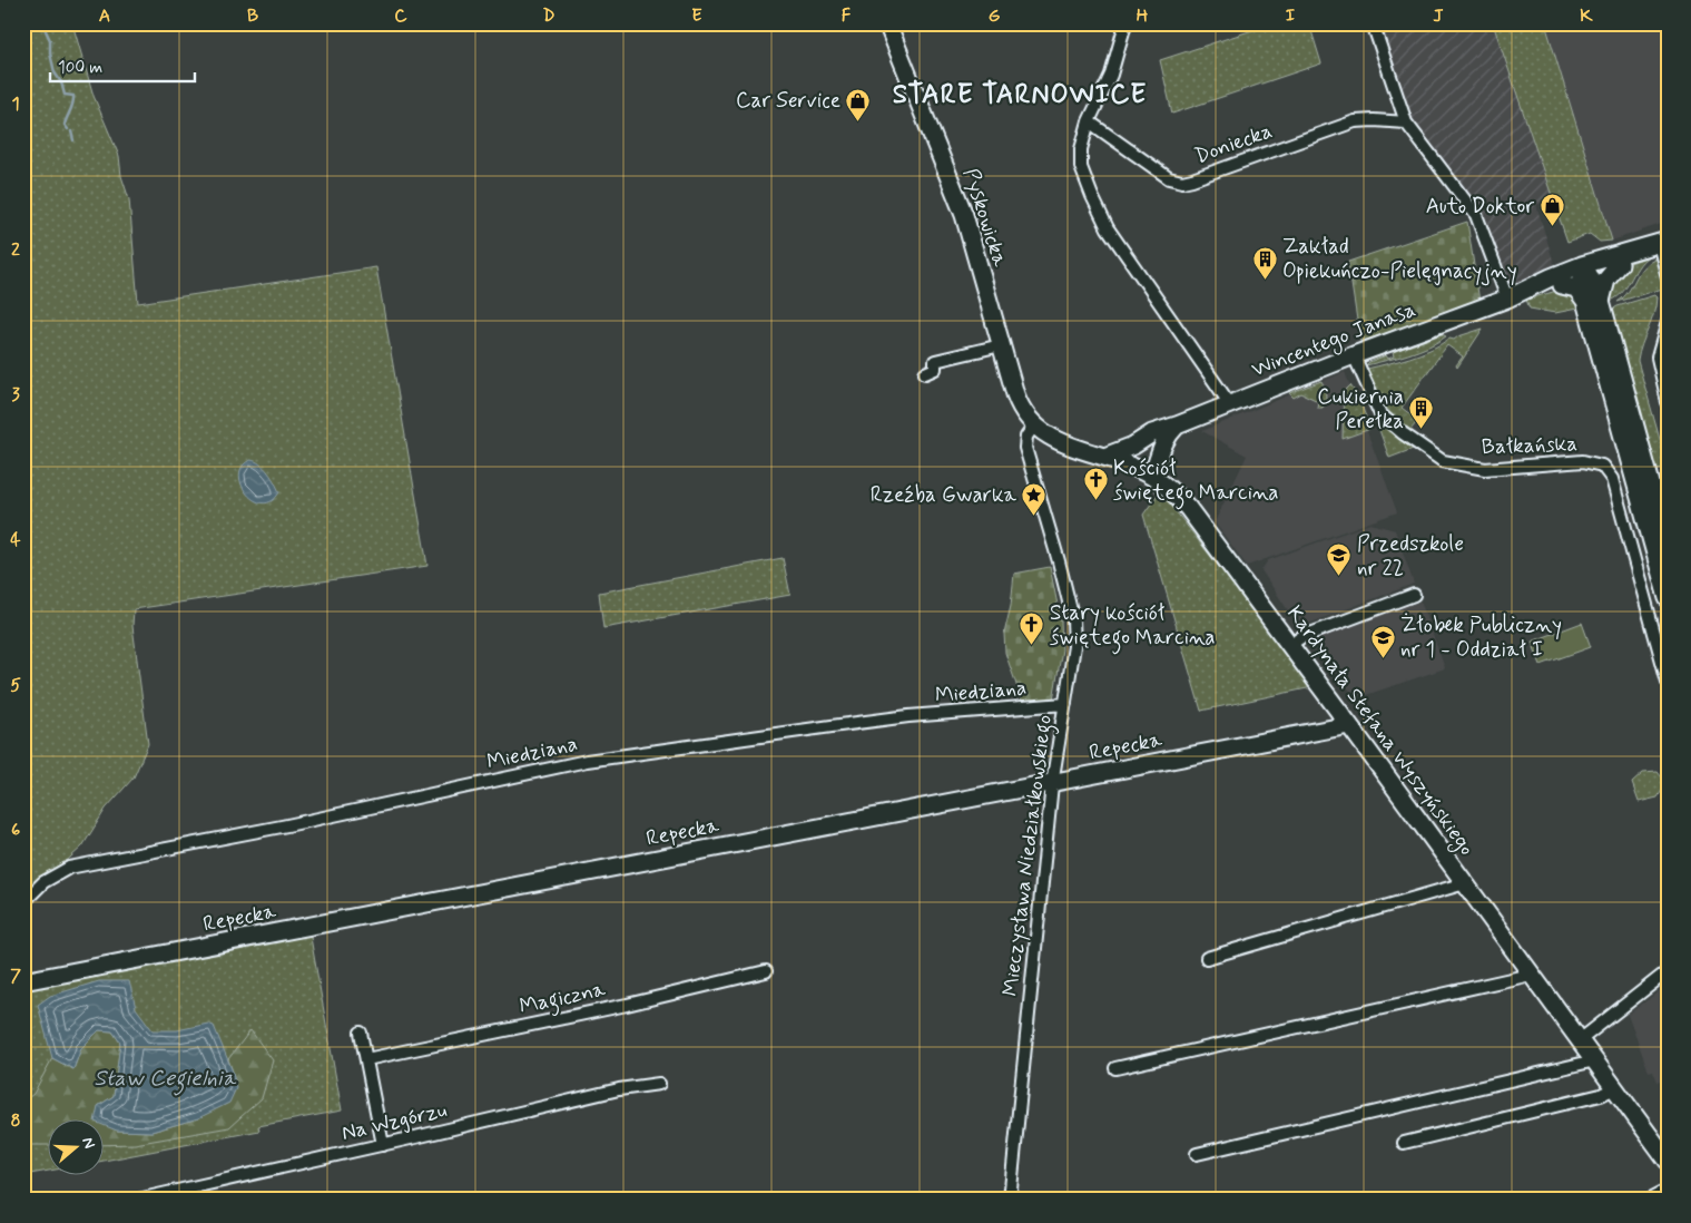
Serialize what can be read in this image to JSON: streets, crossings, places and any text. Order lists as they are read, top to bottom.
{
  "streets": {
    "street": [
      "Doniecka",
      "Pyskowicka",
      "Wincentego Janasa",
      "Bałkańska",
      "Miedziana",
      "Kardynała Stefana Wyszyńskiego",
      "Repecka",
      "Mieczysława Niedziałkowskiego",
      "Magiczna",
      "Na Wzgórzu"
    ]
  },
  "crossings": [
    ["Pyskowicka", "Kardynała Stefana Wyszyńskiego"],
    ["Pyskowicka", "Mieczysława Niedziałkowskiego"],
    ["Wincentego Janasa", "Bałkańska"],
    ["Wincentego Janasa", "Kardynała Stefana Wyszyńskiego"],
    ["Miedziana", "Mieczysława Niedziałkowskiego"],
    ["Kardynała Stefana Wyszyńskiego", "Repecka"],
    ["Kardynała Stefana Wyszyńskiego", "Mieczysława Niedziałkowskiego"],
    ["Repecka", "Mieczysława Niedziałkowskiego"]
  ],
  "districts": ["STARE TARNOWICE"],
  "water": ["Staw Cegielnia"],
  "places": {
    "shop": ["Car Service", "Auto Doktor"],
    "building": ["Zakład Opiekuńczo-Pielęgnacyjny", "Cukiernia Perełka"],
    "church": ["Kościół świętego Marcina", "Stary kościół świętego Marcina"],
    "place": ["Rzeźba Gwarka"],
    "school or university": ["Przedszkole nr 22", "Żłobek Publiczny nr 1 - Oddział I"]
  },
  "scale_bar": "100 m",
  "north": "right",
  "grid": {
    "columns": [
      "A",
      "B",
      "C",
      "D",
      "E",
      "F",
      "G",
      "H",
      "I",
      "J",
      "K"
    ],
    "rows": [
      "1",
      "2",
      "3",
      "4",
      "5",
      "6",
      "7",
      "8"
    ]
  }
}
